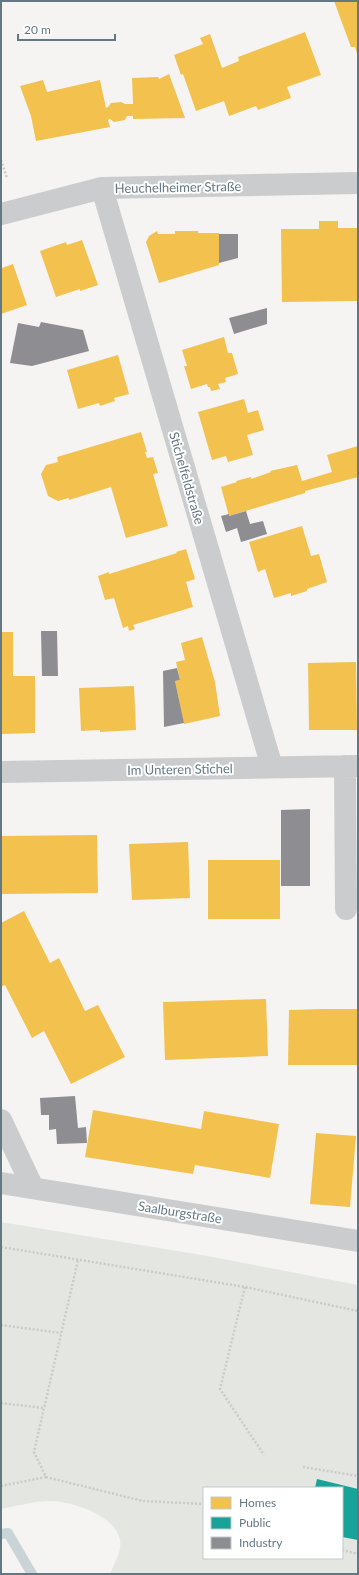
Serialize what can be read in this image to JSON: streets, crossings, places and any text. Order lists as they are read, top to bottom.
{
  "streets": {
    "street": [
      "Heuchelheimer Straße",
      "Stichelfeldstraße",
      "Im Unteren Stichel",
      "Saalburgstraße"
    ]
  },
  "crossings": [
    ["Heuchelheimer Straße", "Stichelfeldstraße"],
    ["Stichelfeldstraße", "Im Unteren Stichel"]
  ],
  "legend": ["Homes", "Public", "Industry"],
  "scale_bar": "20 m"
}
